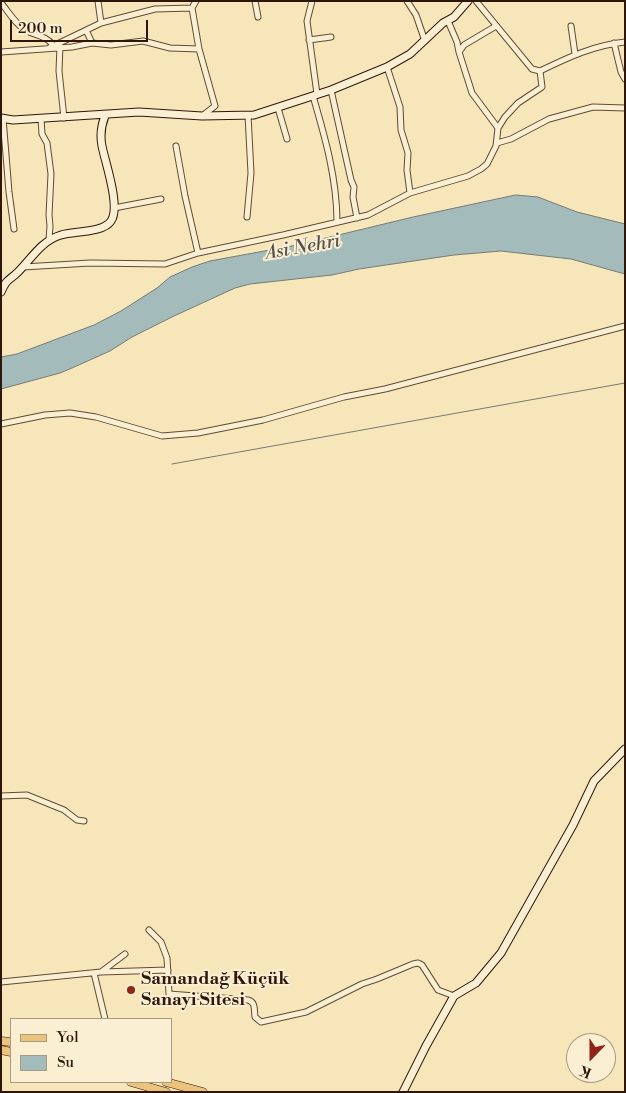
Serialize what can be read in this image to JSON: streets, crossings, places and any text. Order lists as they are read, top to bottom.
{
  "water": ["Asi Nehri"],
  "places": ["Samandağ Küçük Sanayi Sitesi"],
  "legend": ["Yol", "Su"],
  "scale_bar": "200 m",
  "north": "bottom"
}
